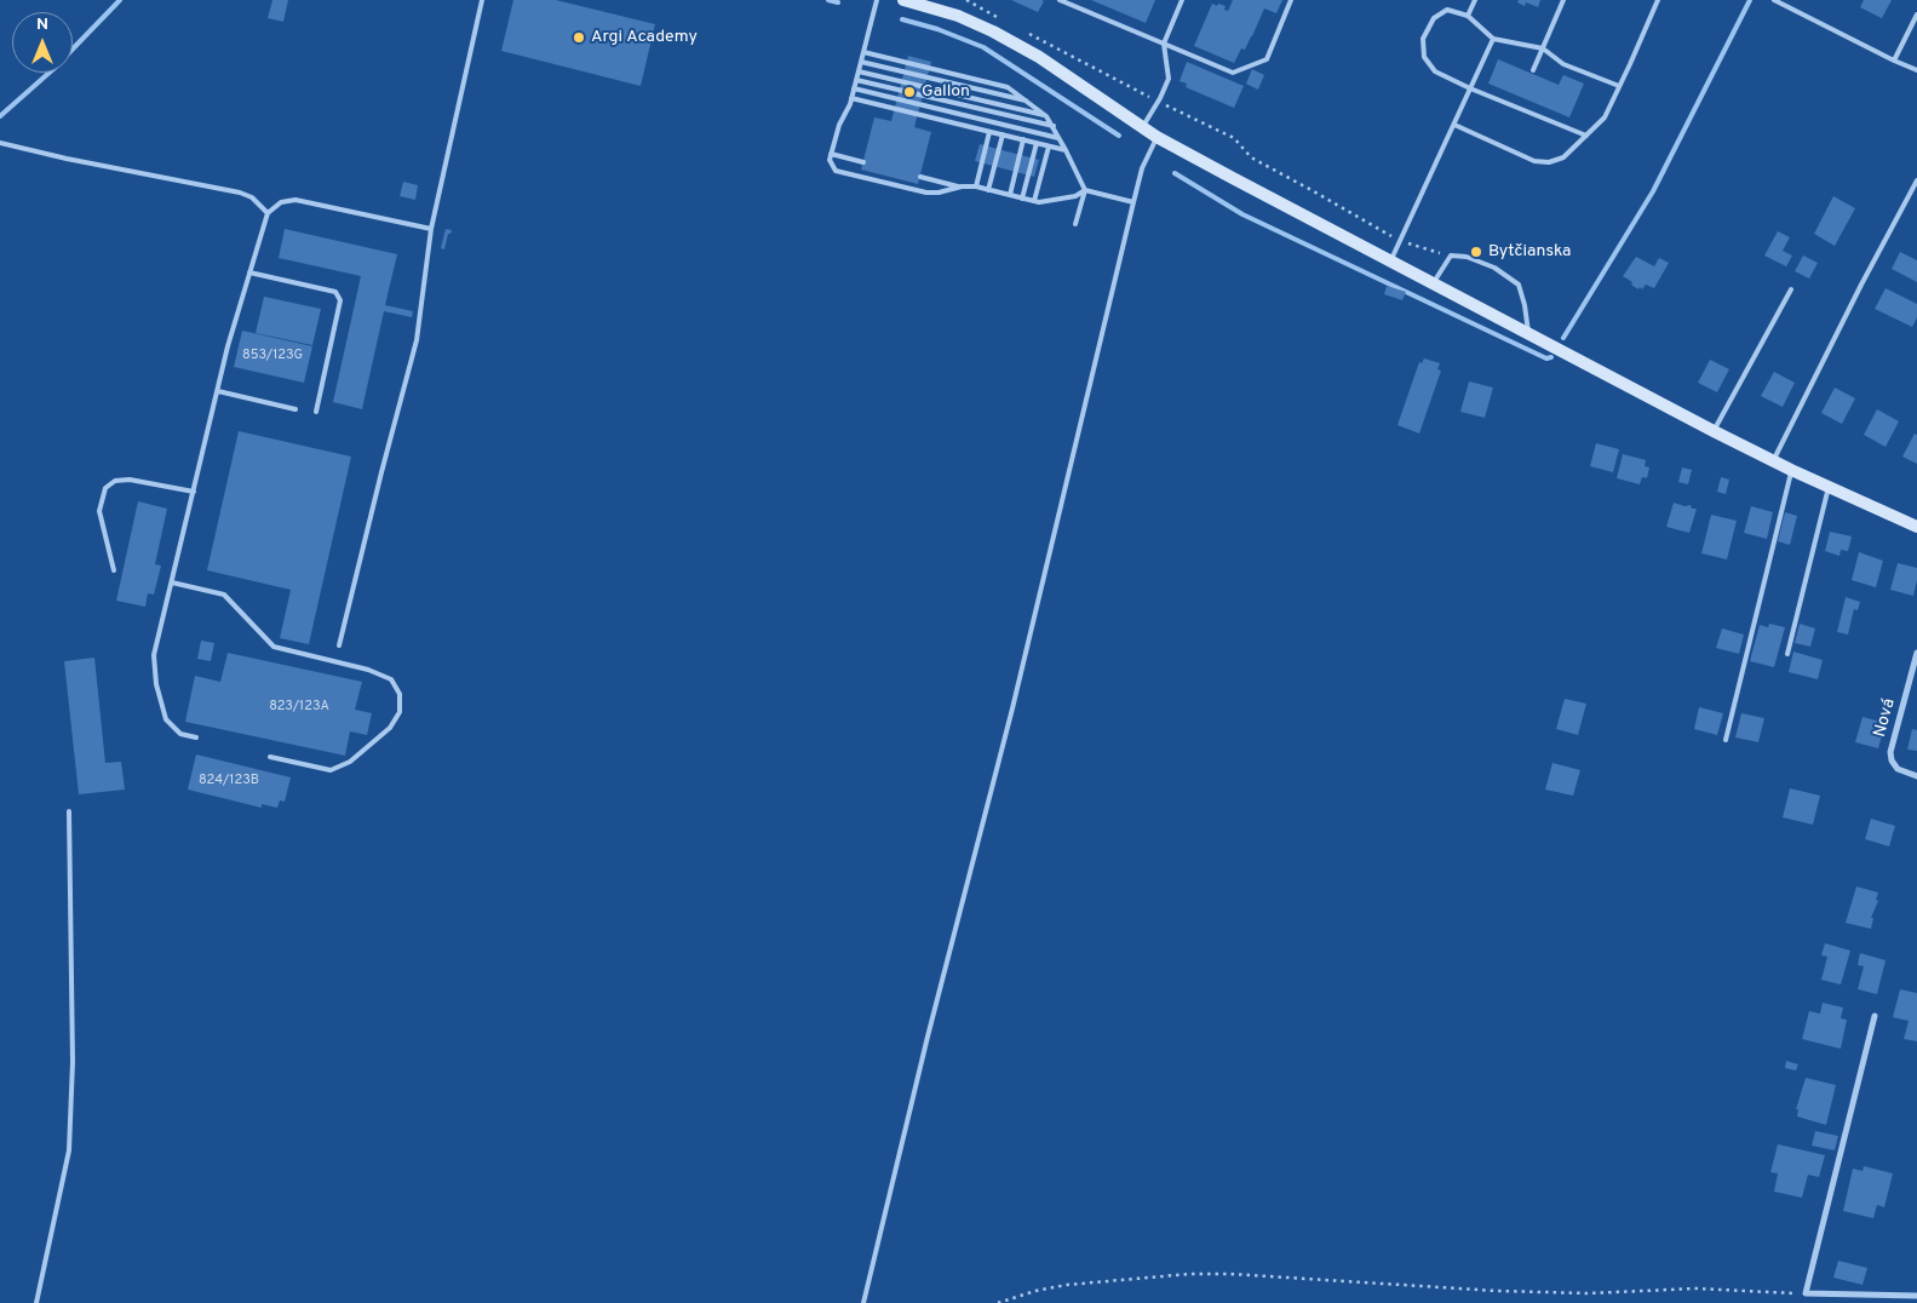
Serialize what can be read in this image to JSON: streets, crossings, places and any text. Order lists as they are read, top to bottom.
{
  "streets": {
    "street": ["Nová"]
  },
  "places": ["Argi Academy", "Gallon", "Bytčianska"],
  "house_numbers": ["853/123G", "823/123A", "824/123B"],
  "north": "top"
}
